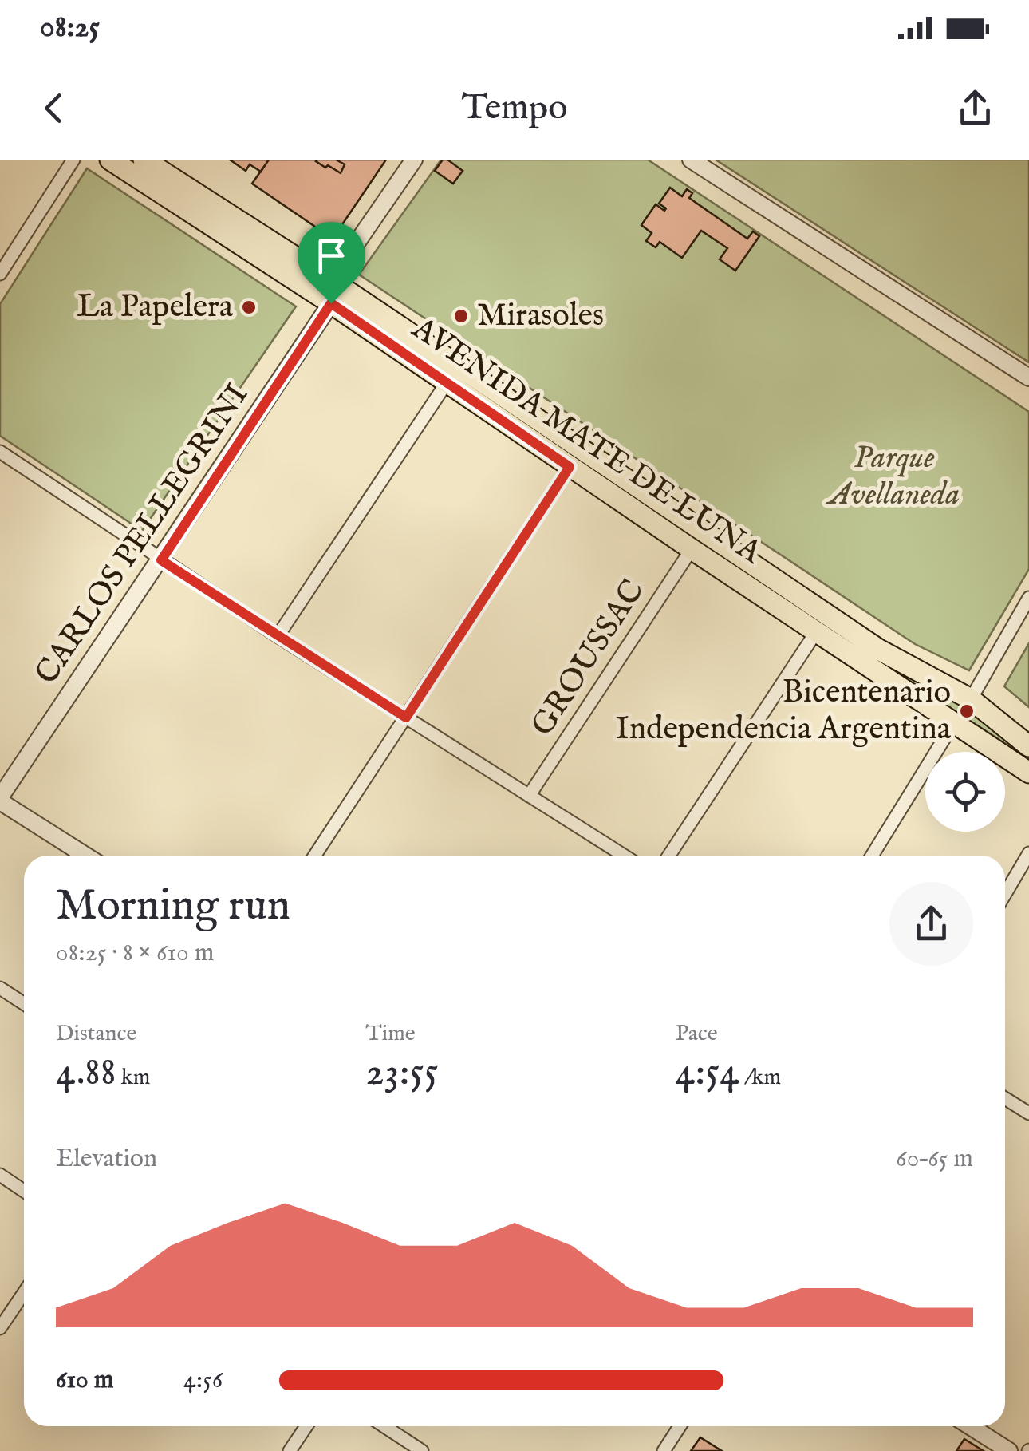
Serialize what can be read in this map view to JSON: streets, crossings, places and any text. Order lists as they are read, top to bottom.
{
  "streets": {
    "main road": ["AVENIDA MATE DE LUNA"],
    "street": ["CARLOS PELLEGRINI", "GROUSSAC"]
  },
  "crossings": [
    ["AVENIDA MATE DE LUNA", "CARLOS PELLEGRINI"],
    ["AVENIDA MATE DE LUNA", "GROUSSAC"]
  ],
  "parks": ["Parque Avellaneda"],
  "places": ["La Papelera", "Mirasoles", "Bicentenario Independencia Argentina"],
  "page": {
    "status": "08:25",
    "header": "Tempo",
    "heading": ["Morning run", "08:25 · 8 × 610 m"],
    "stats": [
      ["Distance", "4.88 km"],
      ["Time", "23:55"],
      ["Pace", "4:54 /km"]
    ],
    "chart": ["Elevation", "60–65 m"],
    "list": [
      {
        "name": "610 m",
        "note": "4:56"
      }
    ]
  }
}
